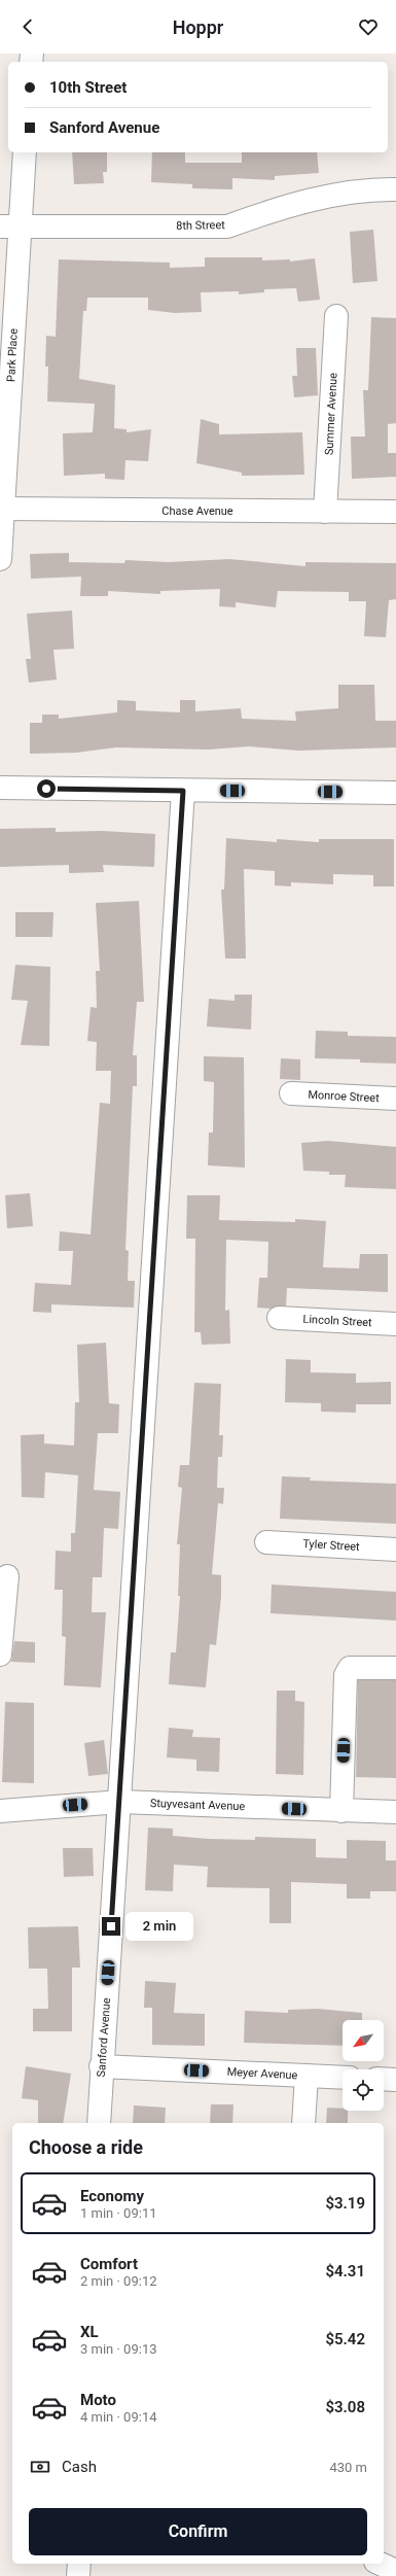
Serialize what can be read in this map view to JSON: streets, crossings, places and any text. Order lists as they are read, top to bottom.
{
  "streets": {
    "street": [
      "8th Street",
      "Park Place",
      "Summer Avenue",
      "Chase Avenue",
      "Monroe Street",
      "Lincoln Street",
      "Tyler Street",
      "Stuyvesant Avenue",
      "Sanford Avenue",
      "Meyer Avenue"
    ]
  },
  "crossings": [
    ["8th Street", "Park Place"],
    ["Park Place", "Chase Avenue"],
    ["Summer Avenue", "Chase Avenue"],
    ["Stuyvesant Avenue", "Sanford Avenue"],
    ["Sanford Avenue", "Meyer Avenue"]
  ],
  "north": "bottom left",
  "page": {
    "header": "Hoppr",
    "banner": ["10th Street", "Sanford Avenue"],
    "bubble": "2 min",
    "heading": "Choose a ride",
    "list": [
      {
        "name": "Economy",
        "note": "1 min · 09:11",
        "value": "$3.19"
      },
      {
        "name": "Comfort",
        "note": "2 min · 09:12",
        "value": "$4.31"
      },
      {
        "name": "XL",
        "note": "3 min · 09:13",
        "value": "$5.42"
      },
      {
        "name": "Moto",
        "note": "4 min · 09:14",
        "value": "$3.08"
      }
    ],
    "pay": ["Cash", "430 m"],
    "buttons": "Confirm"
  }
}
